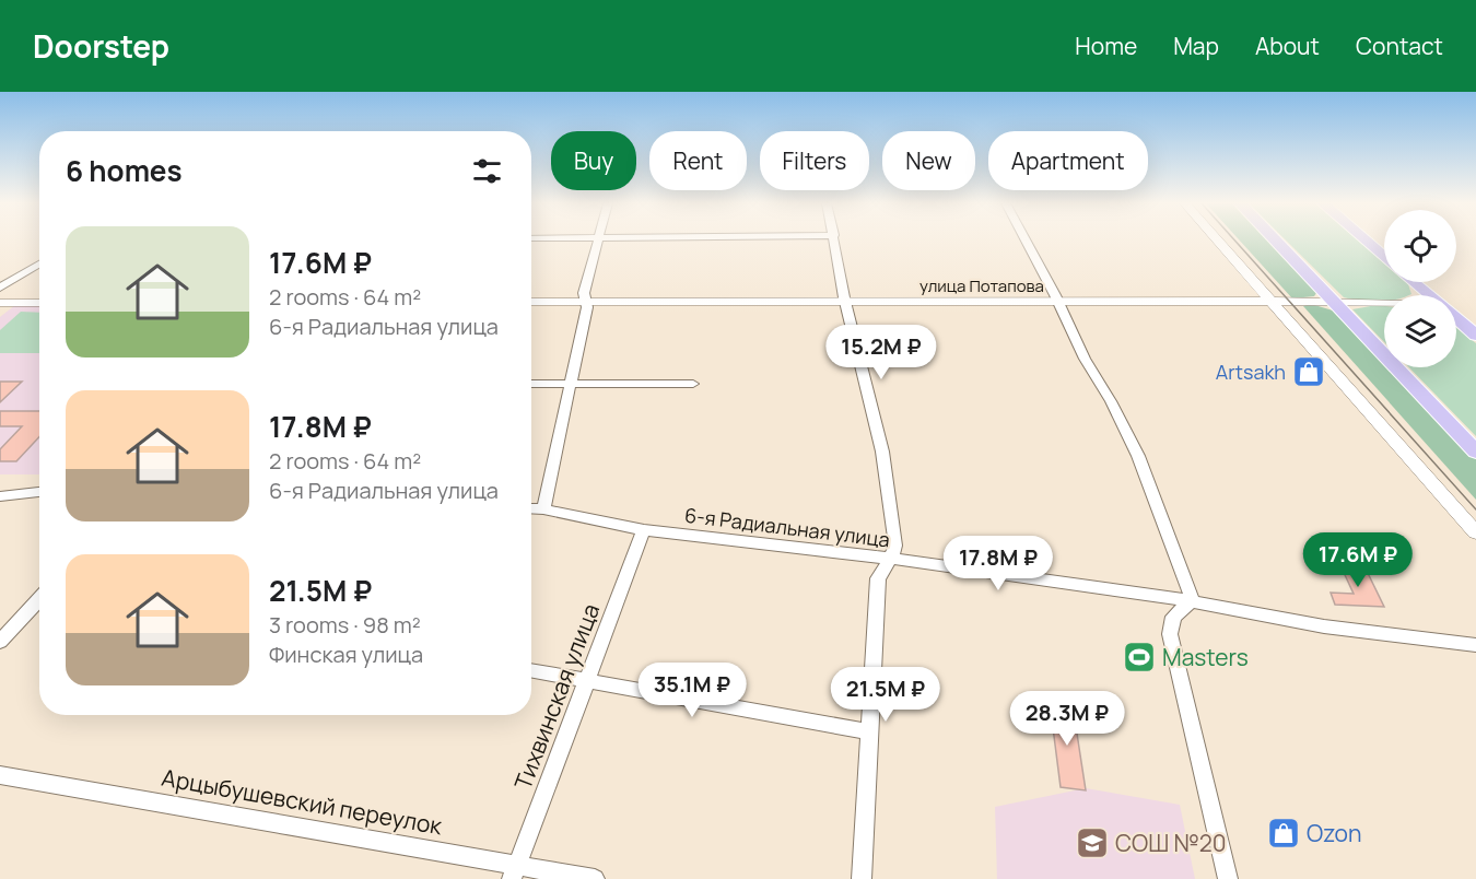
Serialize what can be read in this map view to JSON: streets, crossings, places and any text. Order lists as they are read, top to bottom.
{
  "streets": {
    "street": [
      "улица Потапова",
      "6-я Радиальная улица",
      "Тихвинская улица",
      "Арцыбушевский переулок"
    ]
  },
  "crossings": [
    ["6-я Радиальная улица", "Тихвинская улица"],
    ["Тихвинская улица", "Арцыбушевский переулок"]
  ],
  "places": {
    "shop": ["Аrtsakh", "Ozon"],
    "sports": ["Masters"],
    "school or university": ["СОШ №20"]
  },
  "page": {
    "header": "Doorstep",
    "nav": [
      "Home",
      "Map",
      "About",
      "Contact"
    ],
    "chip": [
      "Buy",
      "Rent",
      "Filters",
      "New",
      "Apartment"
    ],
    "heading": "6 homes",
    "list": [
      {
        "name": "17.6M ₽",
        "note": "2 rooms · 64 m² · 6-я Радиальная улица"
      },
      {
        "name": "17.8M ₽",
        "note": "2 rooms · 64 m² · 6-я Радиальная улица"
      },
      {
        "name": "21.5M ₽",
        "note": "3 rooms · 98 m² · Финская улица"
      }
    ],
    "price": [
      "15.2M ₽",
      "17.6M ₽",
      "17.8M ₽",
      "35.1M ₽",
      "21.5M ₽",
      "28.3M ₽"
    ]
  }
}
